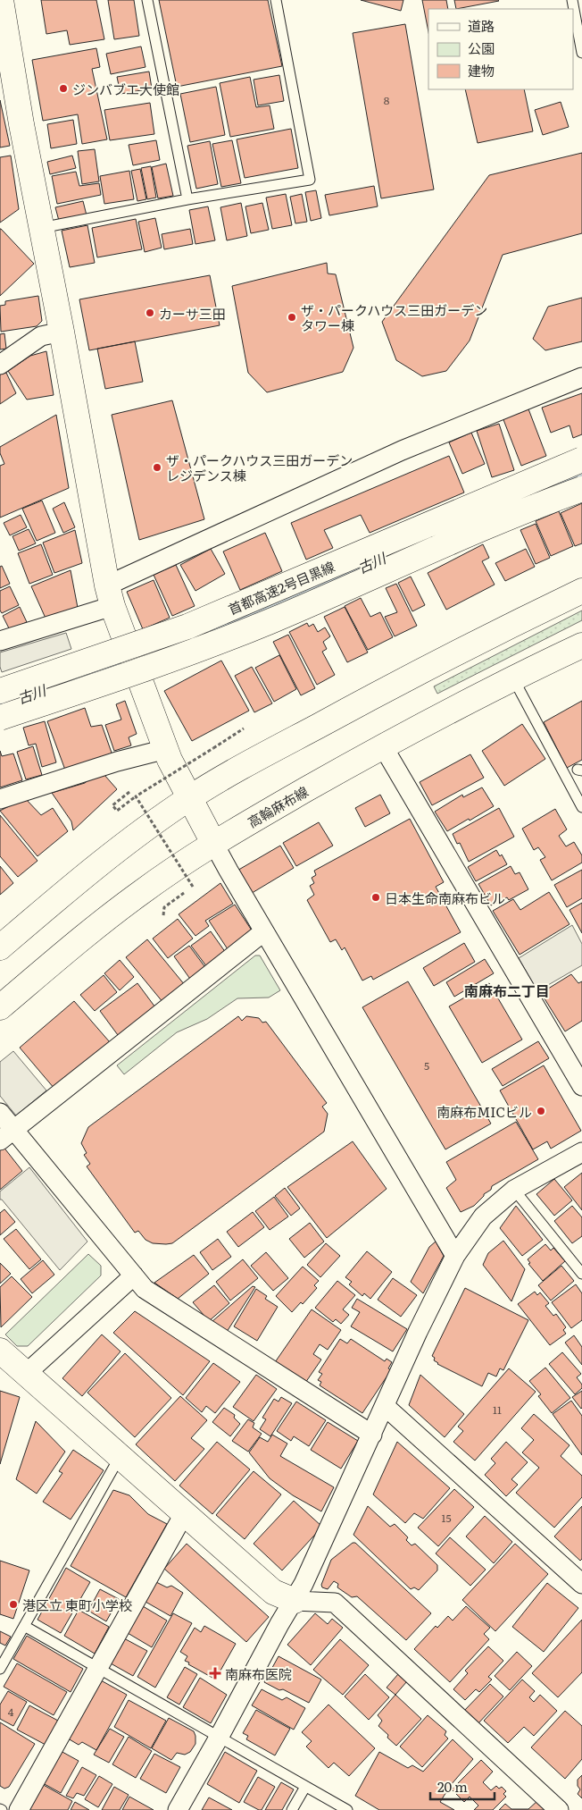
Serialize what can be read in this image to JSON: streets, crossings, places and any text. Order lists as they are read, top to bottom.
{
  "streets": {
    "main road": ["首都高速2号目黒線", "高輪麻布線"]
  },
  "districts": ["南麻布二丁目"],
  "water": ["古川"],
  "places": {
    "other": [
      "ジンバブエ大使館",
      "カーサ三田",
      "ザ・パークハウス三田ガーデン タワー棟",
      "ザ・パークハウス三田ガーデン レジデンス棟",
      "日本生命南麻布ビル",
      "南麻布MICビル",
      "港区立 東町小学校"
    ],
    "health": ["南麻布医院"]
  },
  "house_numbers": [
    "8",
    "5",
    "11",
    "15",
    "4"
  ],
  "legend": ["道路", "公園", "建物"],
  "scale_bar": "20 m"
}
